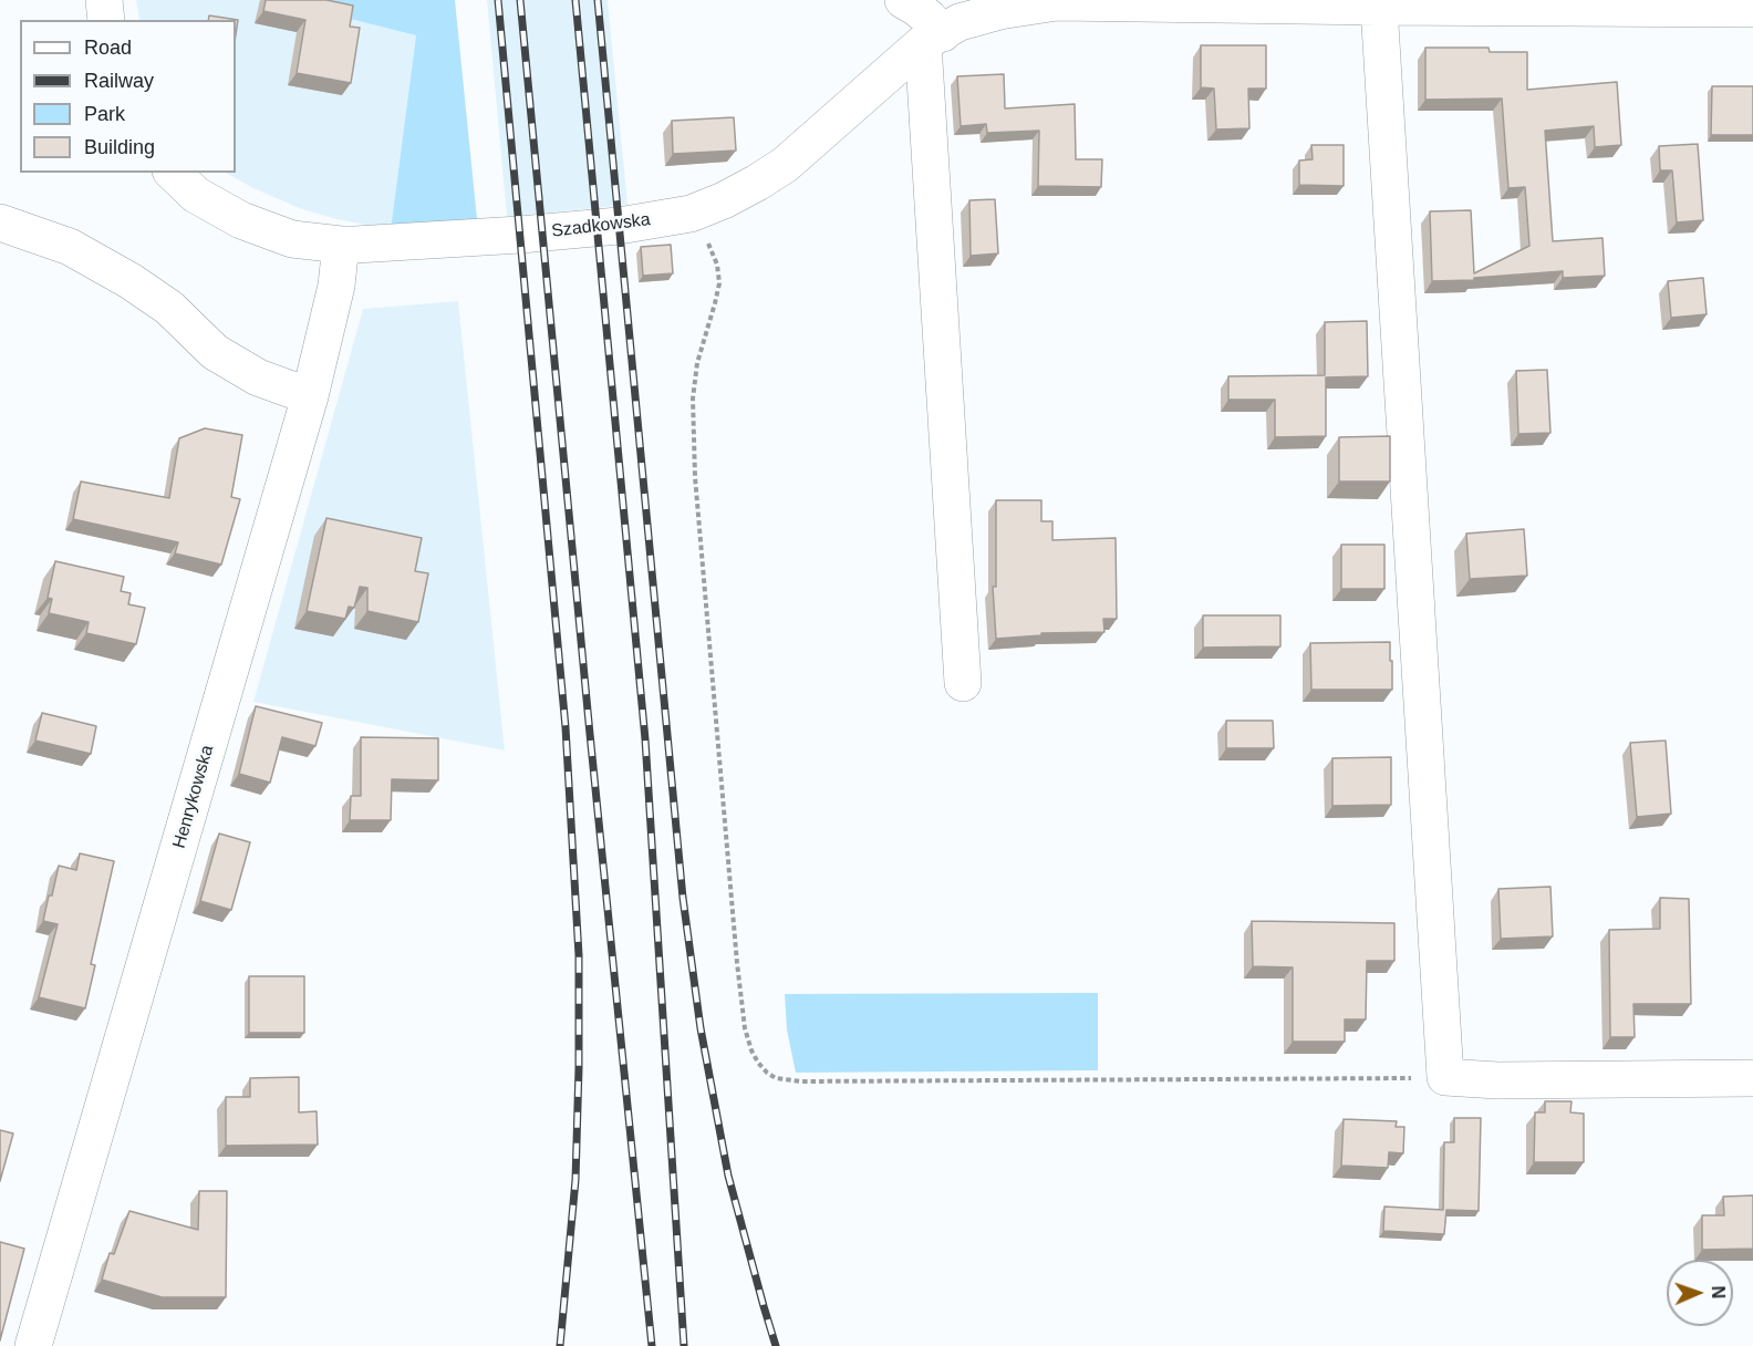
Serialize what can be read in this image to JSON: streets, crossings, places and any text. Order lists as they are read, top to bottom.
{
  "streets": {
    "street": ["Szadkowska", "Henrykowska"]
  },
  "crossings": [
    ["Szadkowska", "Henrykowska"]
  ],
  "legend": [
    "Road",
    "Railway",
    "Park",
    "Building"
  ],
  "north": "right"
}
